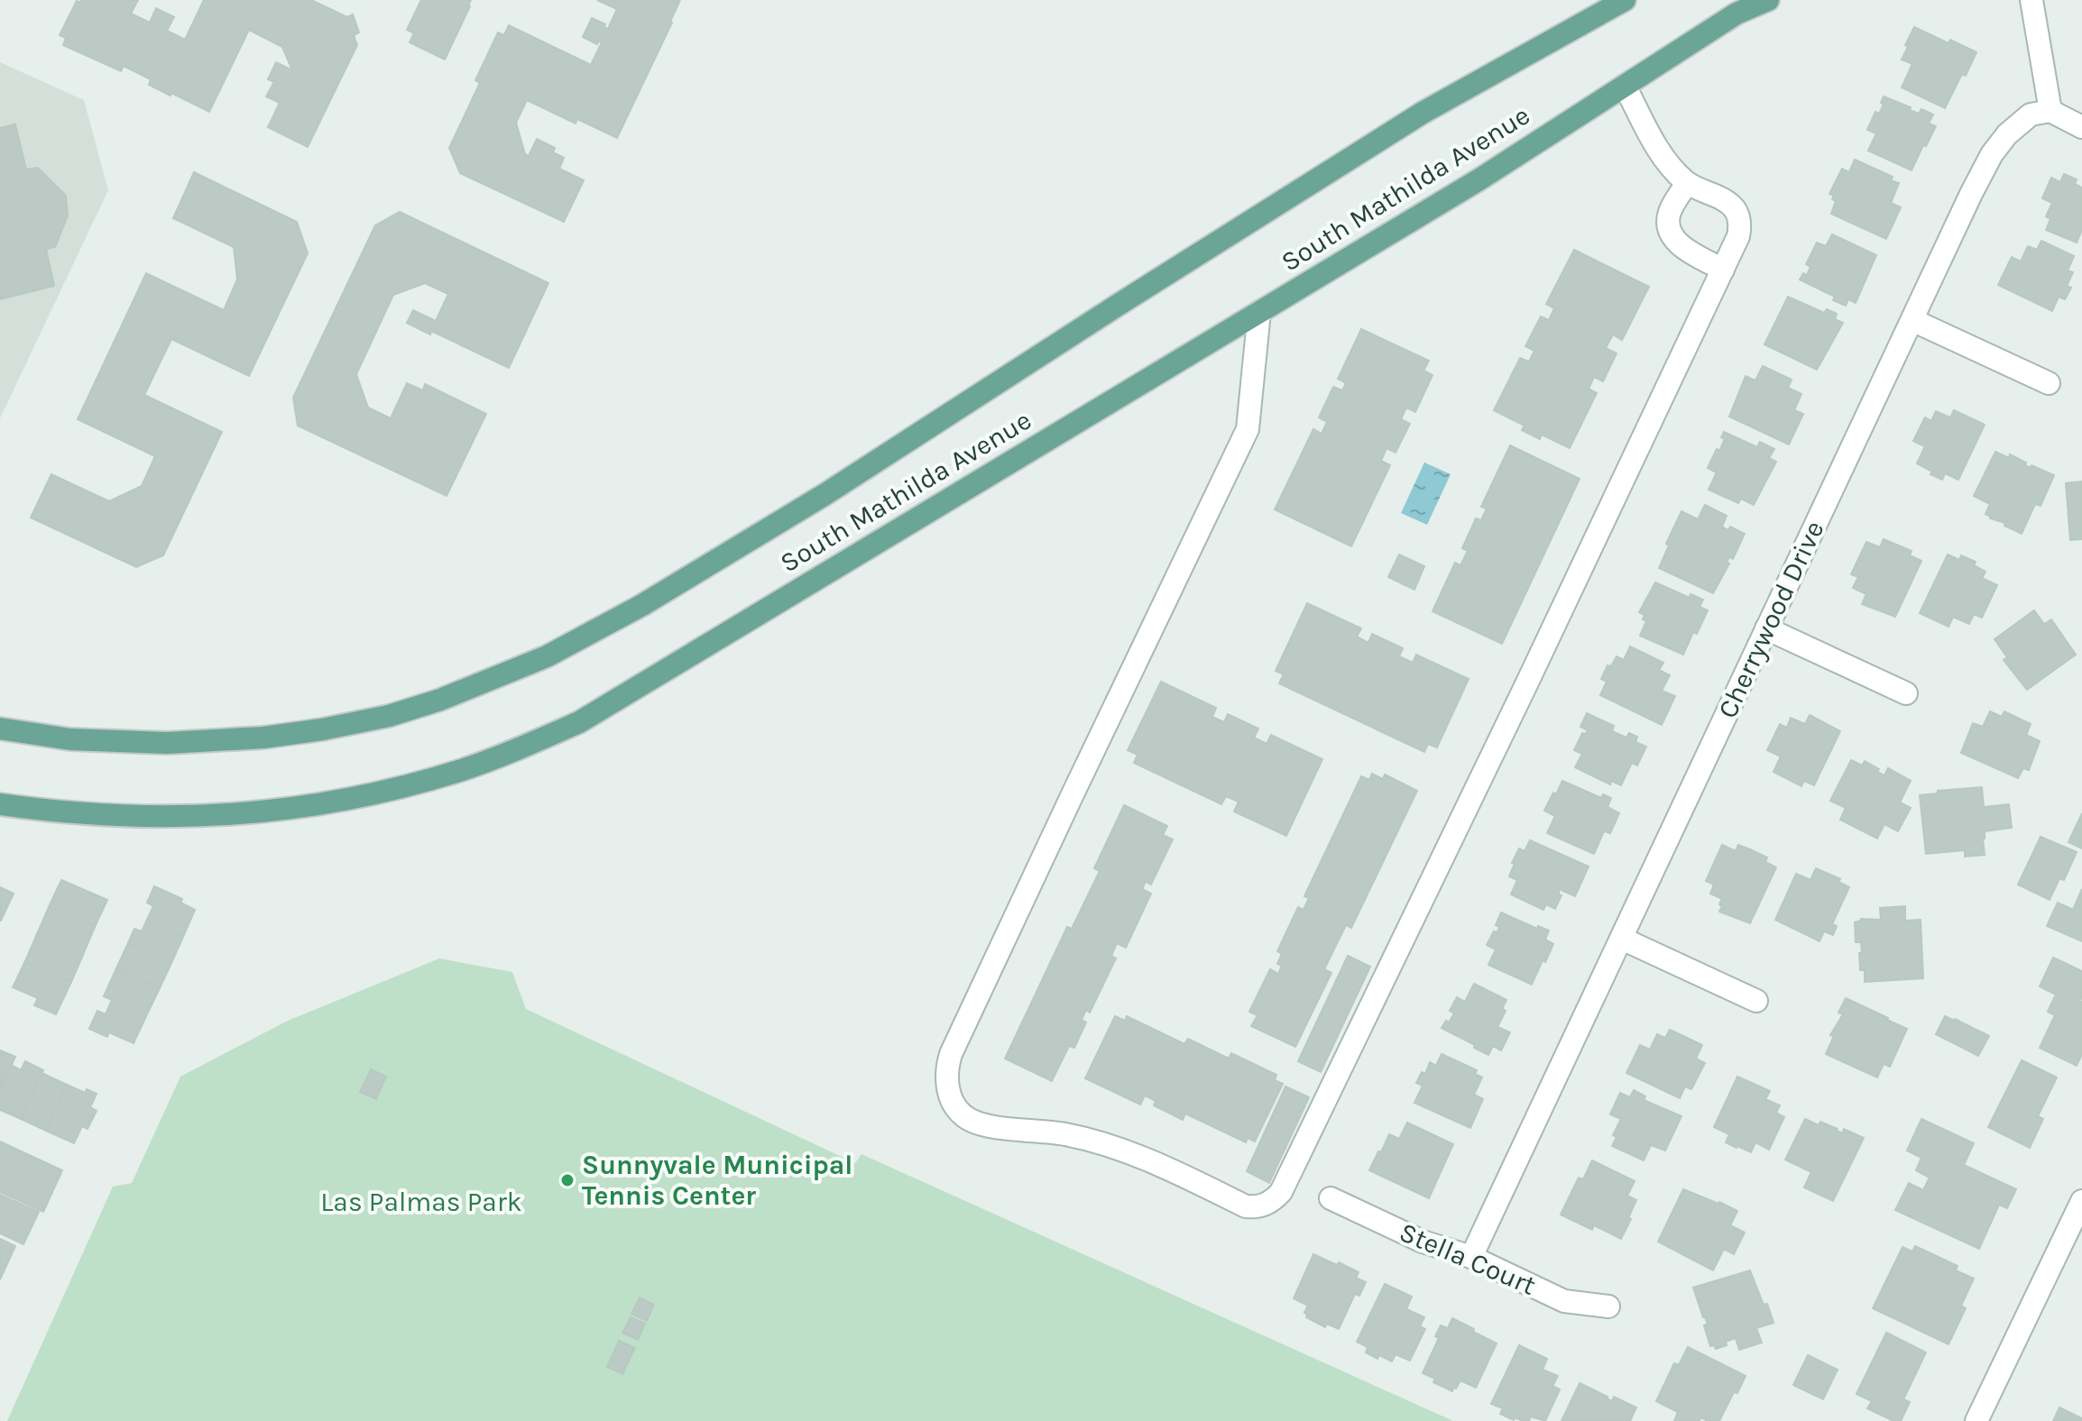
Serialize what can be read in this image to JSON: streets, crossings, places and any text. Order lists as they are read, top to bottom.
{
  "streets": {
    "main road": ["South Mathilda Avenue"],
    "street": ["Cherrywood Drive", "Stella Court"]
  },
  "crossings": [
    ["Cherrywood Drive", "Stella Court"]
  ],
  "parks": ["Las Palmas Park"],
  "places": ["Sunnyvale Municipal Tennis Center"]
}
